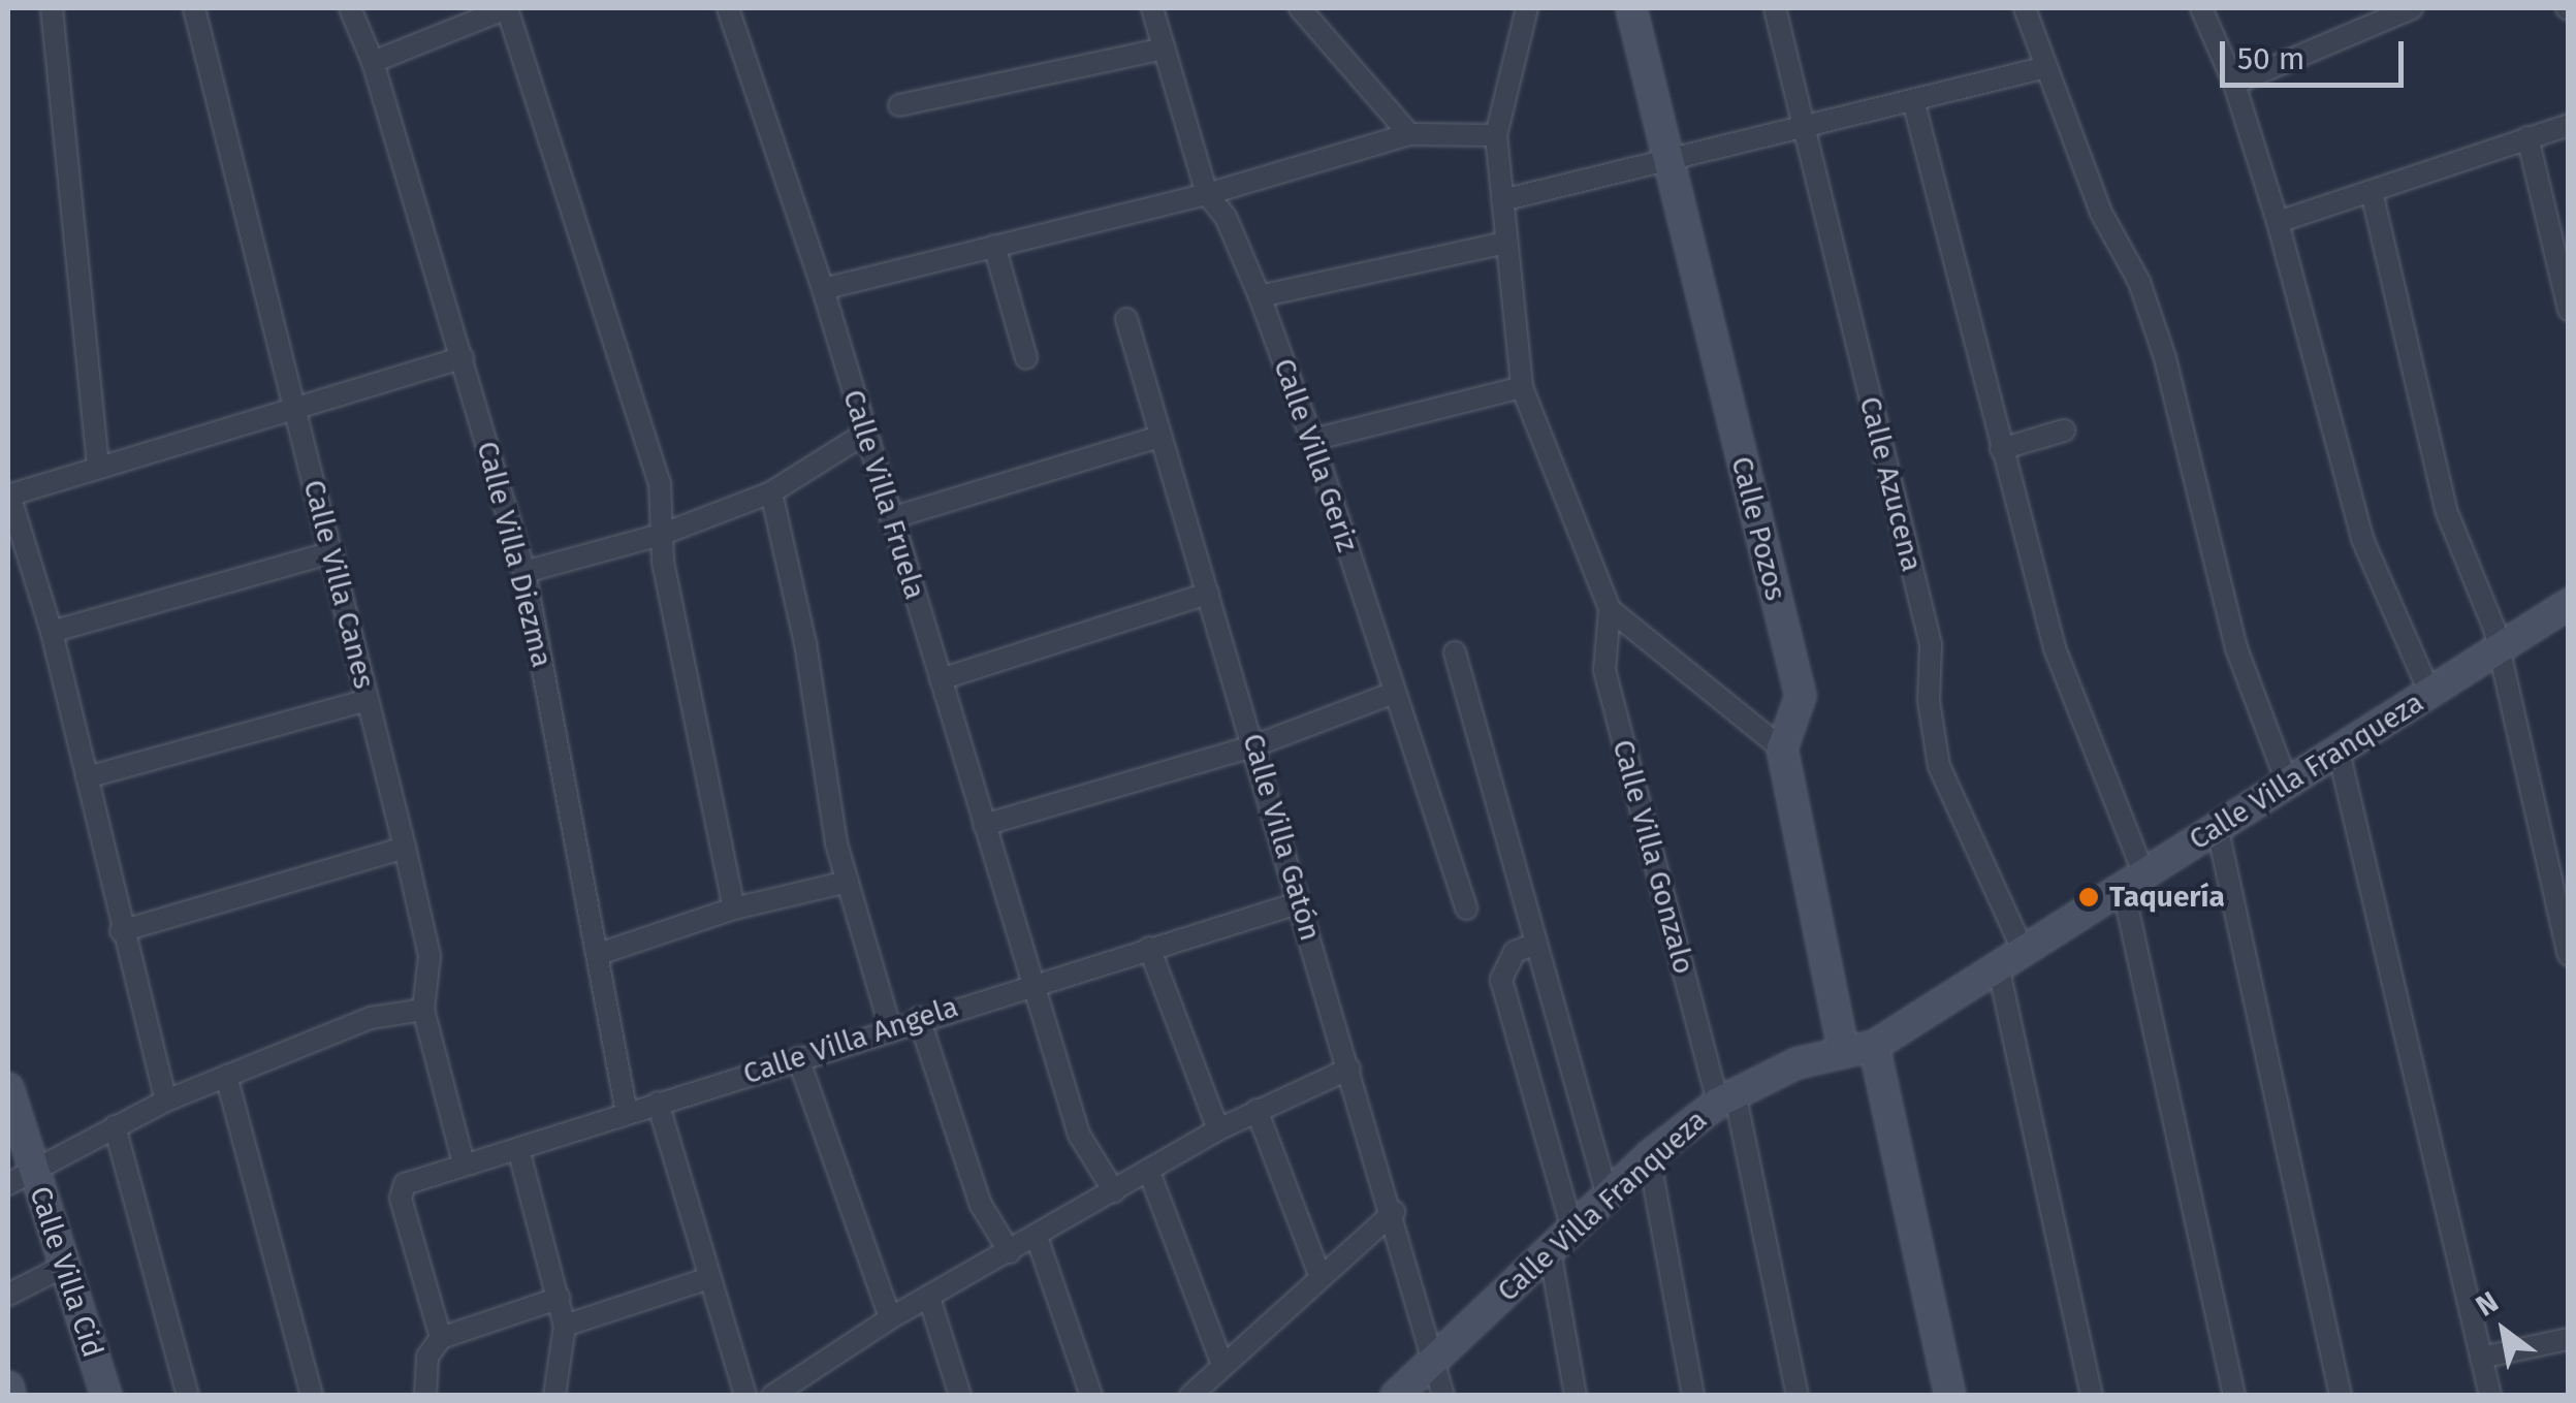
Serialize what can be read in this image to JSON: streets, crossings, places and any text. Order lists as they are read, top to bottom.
{
  "streets": {
    "street": [
      "Calle Villa Geriz",
      "Calle Azucena",
      "Calle Villa Fruela",
      "Calle Pozos",
      "Calle Villa Diezma",
      "Calle Villa Canes",
      "Calle Villa Franqueza",
      "Calle Villa Gatón",
      "Calle Villa Gonzalo",
      "Calle Villa Angela",
      "Calle Villa Cid"
    ]
  },
  "crossings": [
    ["Calle Azucena", "Calle Villa Franqueza"],
    ["Calle Villa Fruela", "Calle Villa Angela"],
    ["Calle Villa Diezma", "Calle Villa Angela"],
    ["Calle Villa Canes", "Calle Villa Angela"],
    ["Calle Villa Franqueza", "Calle Villa Gatón"],
    ["Calle Villa Franqueza", "Calle Villa Gonzalo"],
    ["Calle Villa Gatón", "Calle Villa Angela"]
  ],
  "places": ["Taquería"],
  "scale_bar": "50 m",
  "north": "top left"
}
